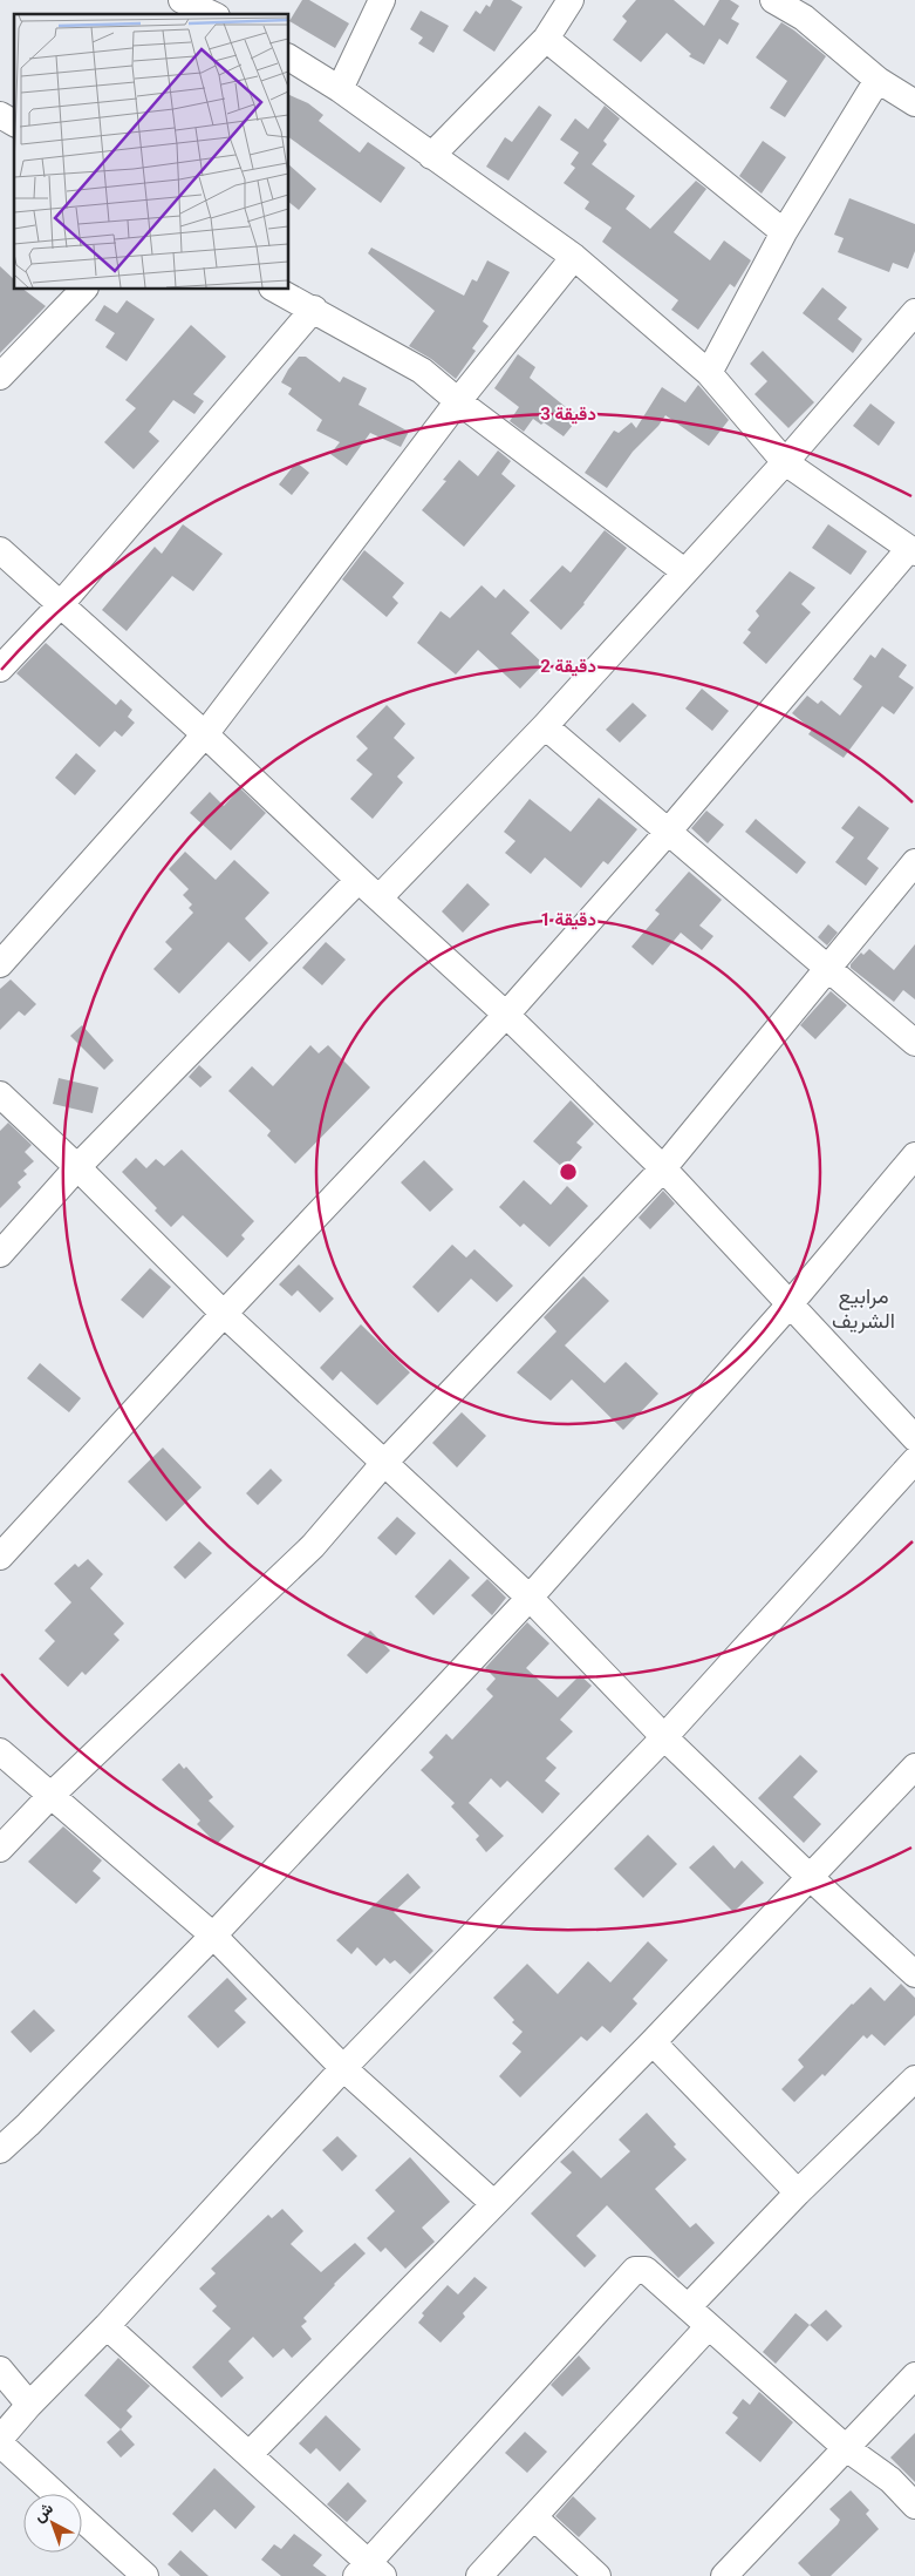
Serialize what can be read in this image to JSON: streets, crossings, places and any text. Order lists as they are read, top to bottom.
{
  "districts": ["مرابيع الشريف"],
  "north": "top left",
  "rings": ["3 دقيقة", "2 دقيقة", "1 دقيقة"]
}
